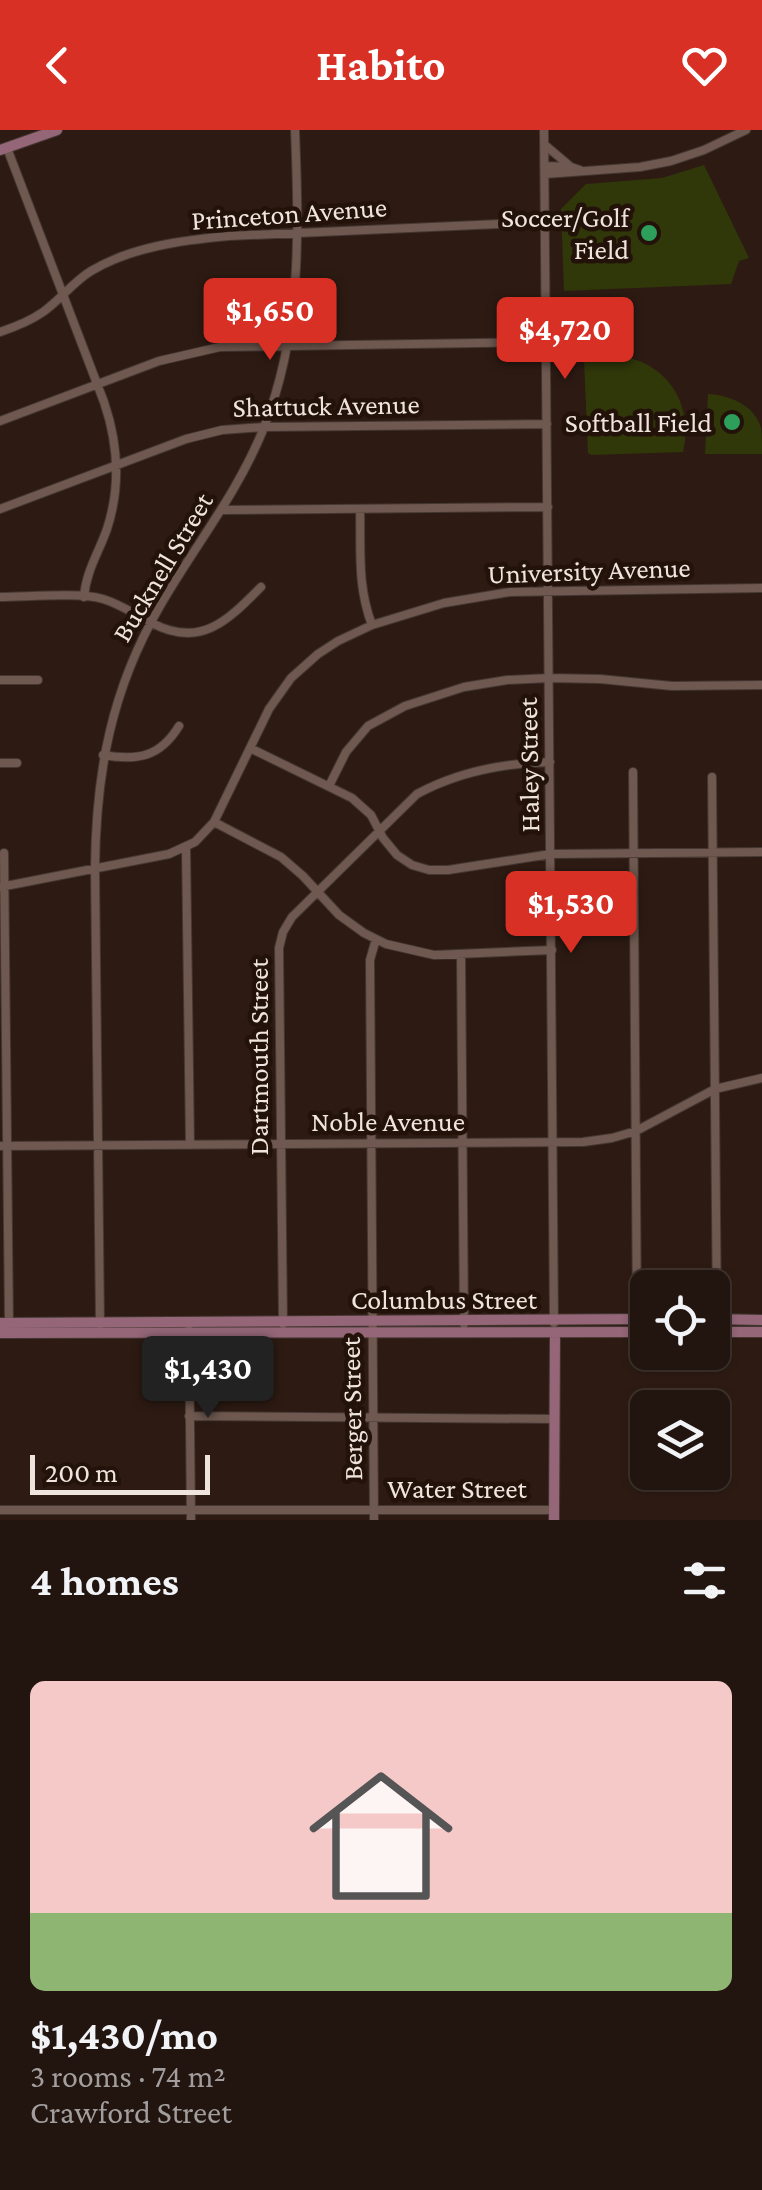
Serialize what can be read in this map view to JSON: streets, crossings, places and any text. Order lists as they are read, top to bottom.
{
  "streets": {
    "main road": ["Haley Street", "Columbus Street"],
    "street": [
      "Princeton Avenue",
      "Shattuck Avenue",
      "Bucknell Street",
      "University Avenue",
      "Dartmouth Street",
      "Noble Avenue",
      "Berger Street",
      "Water Street"
    ]
  },
  "crossings": [
    ["Princeton Avenue", "Bucknell Street"],
    ["Princeton Avenue", "Haley Street"],
    ["Shattuck Avenue", "Bucknell Street"],
    ["Shattuck Avenue", "Haley Street"],
    ["Bucknell Street", "University Avenue"],
    ["Bucknell Street", "Noble Avenue"],
    ["Bucknell Street", "Columbus Street"],
    ["University Avenue", "Haley Street"],
    ["Haley Street", "Dartmouth Street"],
    ["Haley Street", "Noble Avenue"],
    ["Haley Street", "Columbus Street"],
    ["Haley Street", "Water Street"],
    ["Dartmouth Street", "Noble Avenue"],
    ["Dartmouth Street", "Columbus Street"],
    ["Noble Avenue", "Berger Street"],
    ["Columbus Street", "Berger Street"],
    ["Berger Street", "Water Street"]
  ],
  "places": ["Soccer/Golf Field", "Softball Field"],
  "scale_bar": "200 m",
  "page": {
    "header": "Habito",
    "price": [
      "$1,650",
      "$4,720",
      "$1,530",
      "$1,430"
    ],
    "scale": "200 m",
    "heading": "4 homes",
    "list": [
      {
        "name": "$1,430/mo",
        "note": "3 rooms · 74 m² · Crawford Street"
      }
    ]
  }
}
